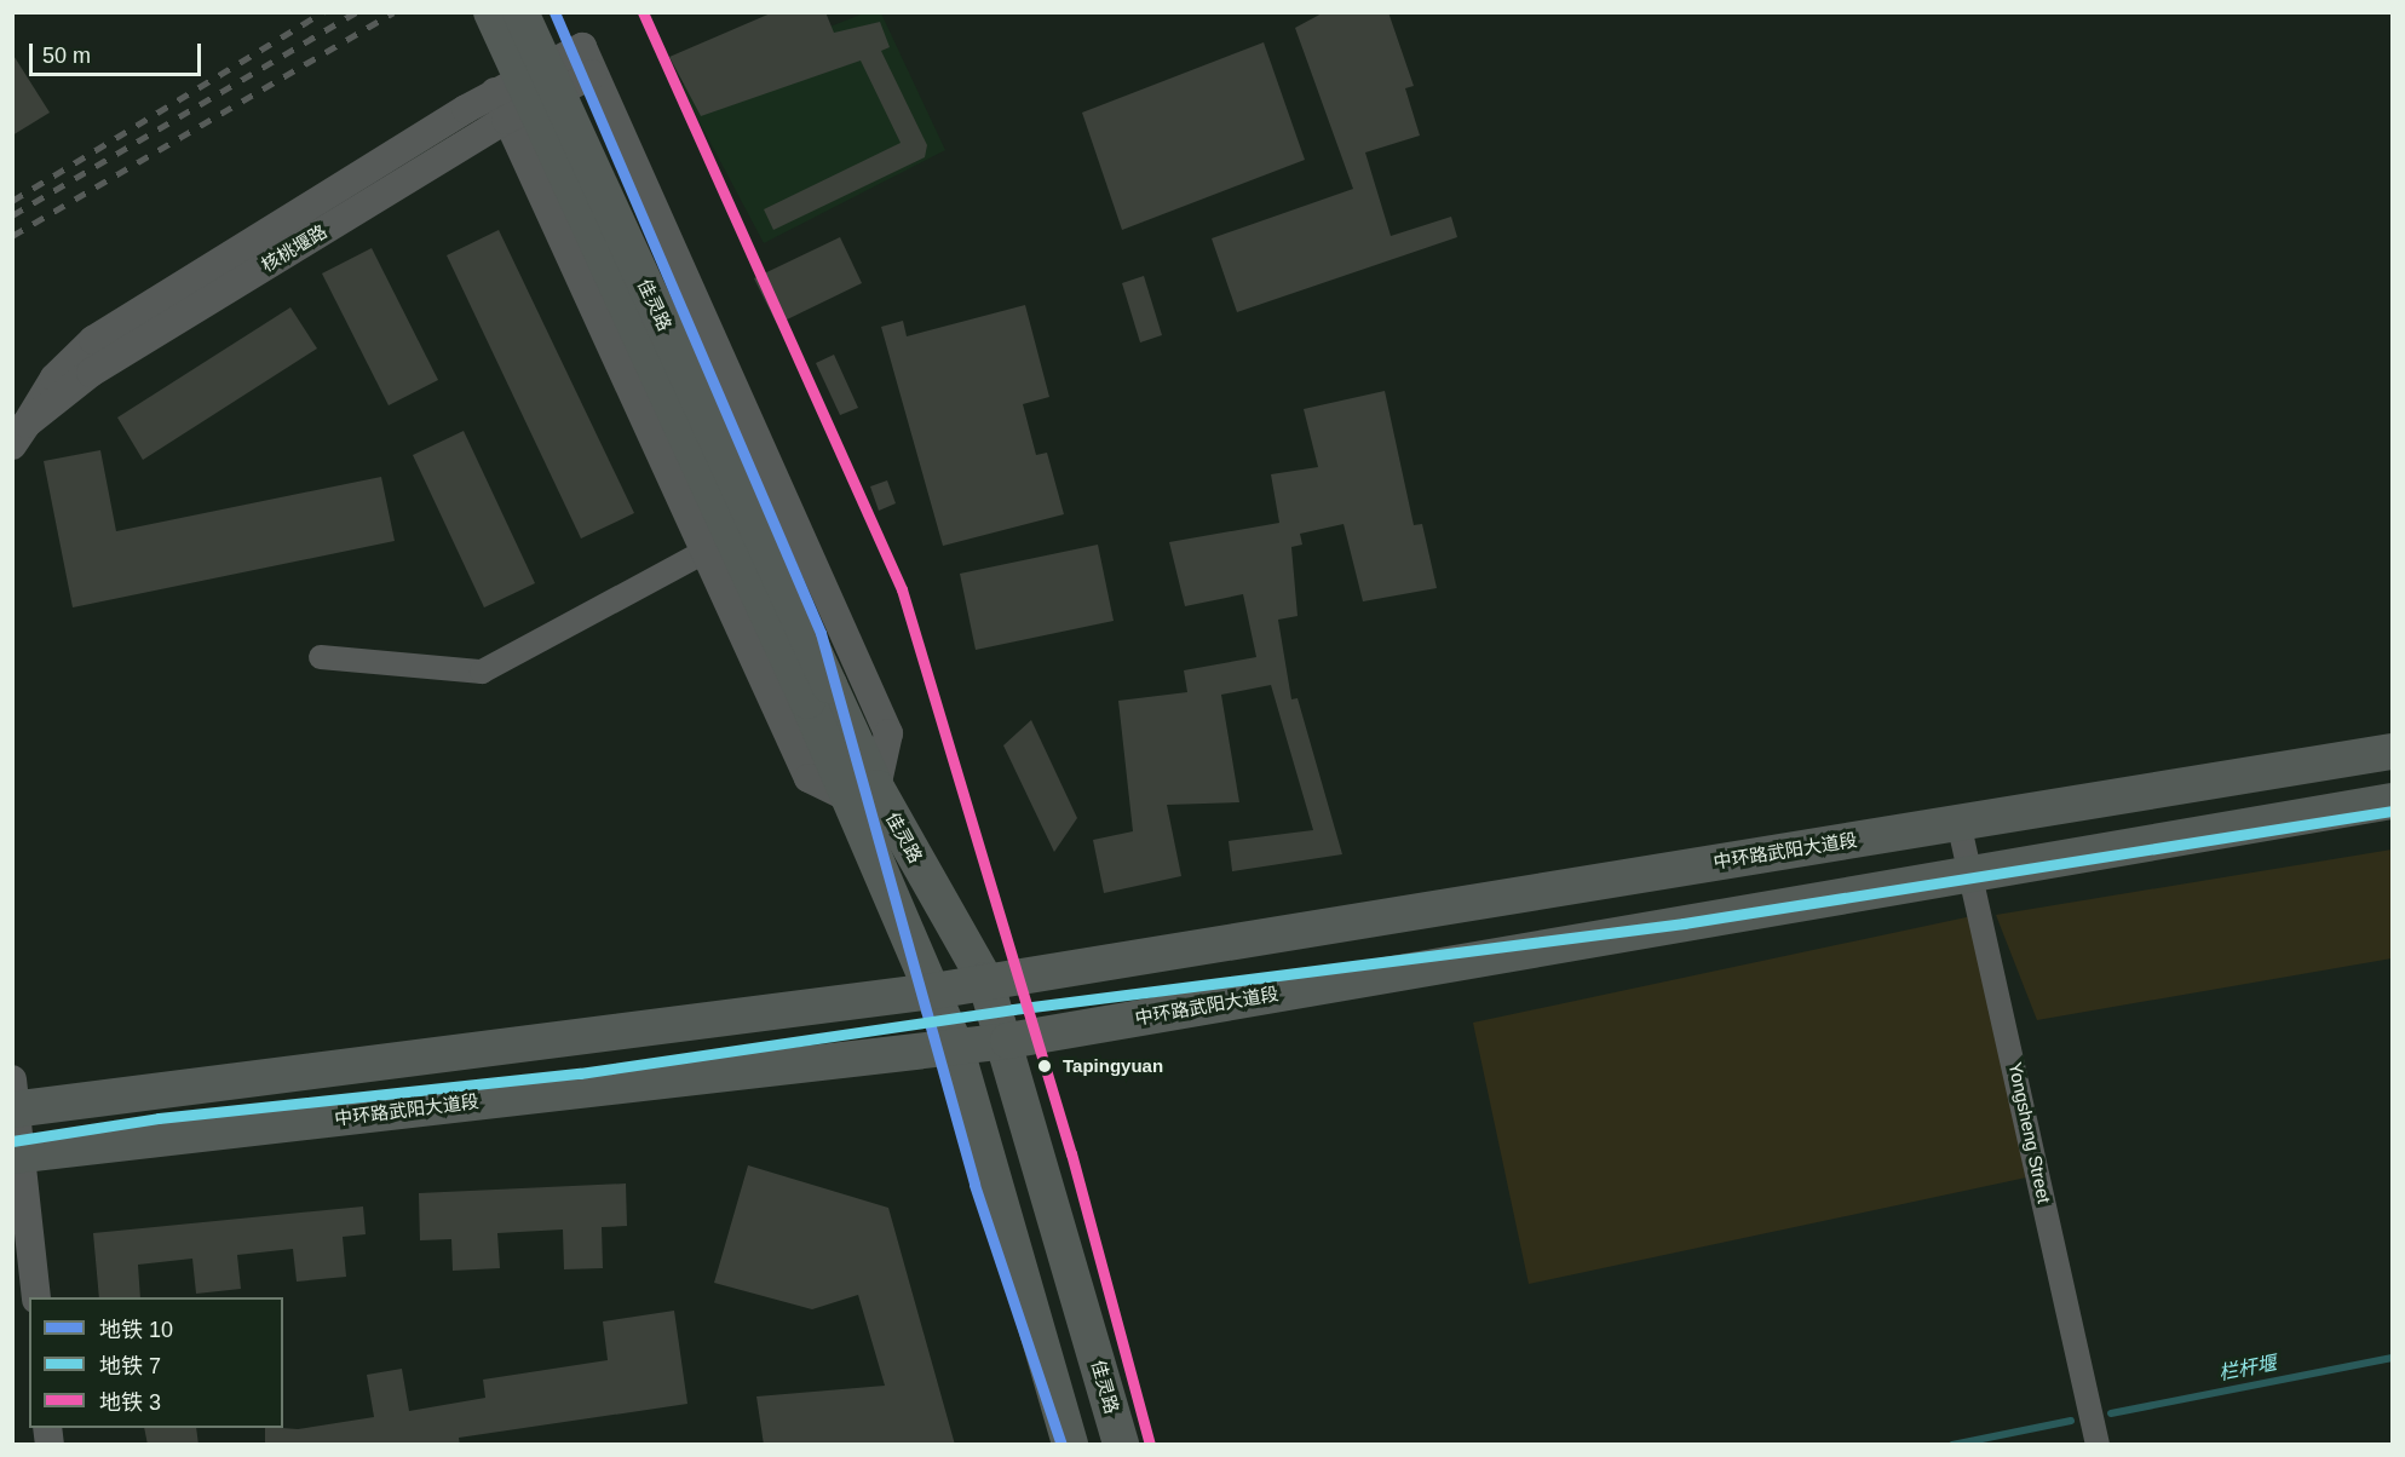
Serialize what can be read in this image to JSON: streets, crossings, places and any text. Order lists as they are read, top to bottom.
{
  "streets": {
    "main road": ["佳灵路", "中环路武阳大道段"],
    "street": ["核桃堰路", "Yongsheng Street"]
  },
  "crossings": [
    ["佳灵路", "中环路武阳大道段"],
    ["中环路武阳大道段", "Yongsheng Street"]
  ],
  "water": ["栏杆堰"],
  "places": ["Tapingyuan"],
  "lines": ["metro line 10", "metro line 3", "metro line 7"],
  "legend": ["地铁 10", "地铁 7", "地铁 3"],
  "scale_bar": "50 m"
}
